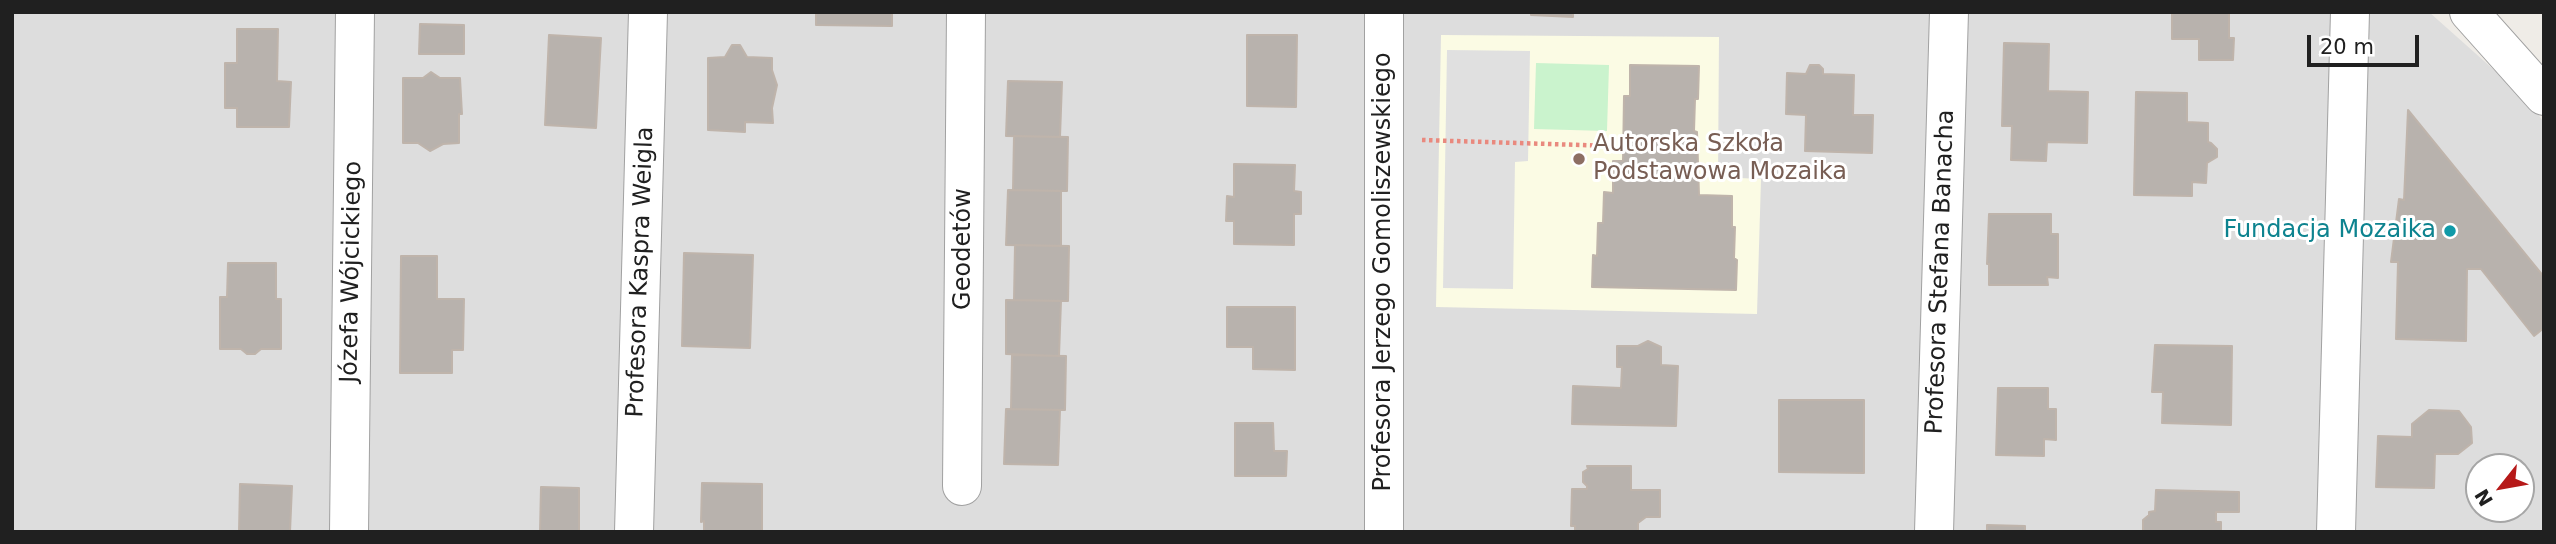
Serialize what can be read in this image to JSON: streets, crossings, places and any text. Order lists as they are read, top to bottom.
{
  "streets": {
    "street": [
      "Geodetów",
      "Józefa Wójcickiego",
      "Profesora Kaspra Weigla",
      "Profesora Jerzego Gomoliszewskiego",
      "Profesora Stefana Banacha"
    ]
  },
  "places": ["Autorska Szkoła Podstawowa Mozaika", "Fundacja Mozaika"],
  "scale_bar": "20 m",
  "north": "bottom left"
}
